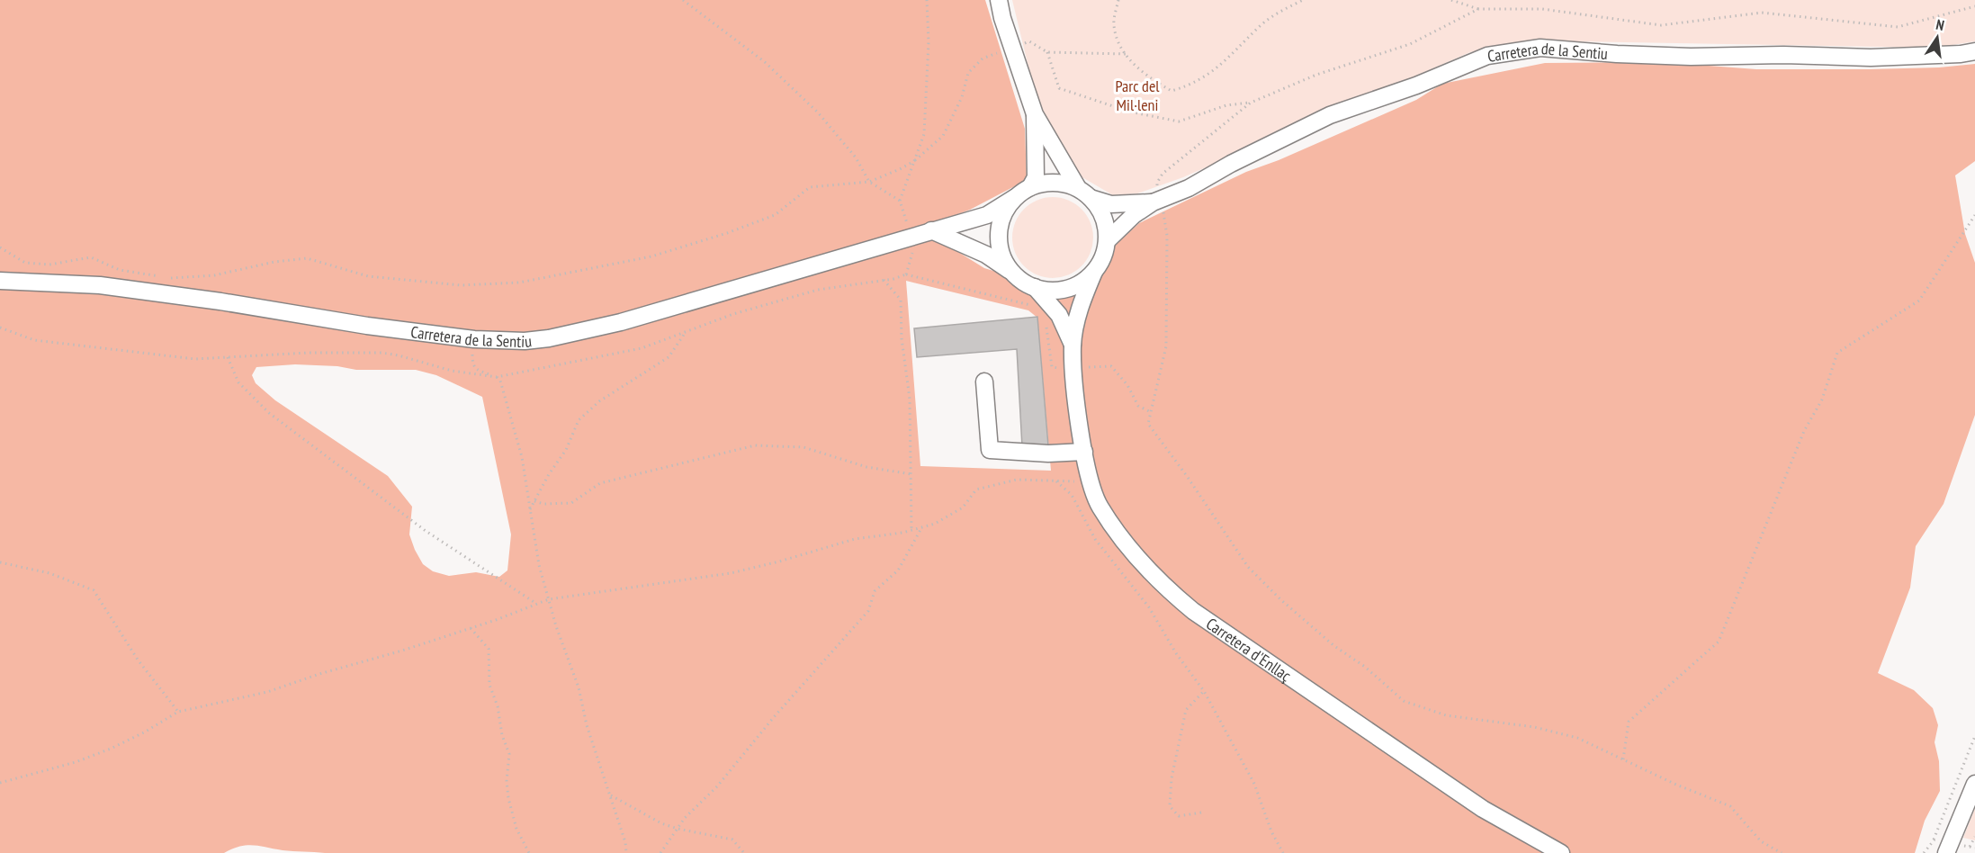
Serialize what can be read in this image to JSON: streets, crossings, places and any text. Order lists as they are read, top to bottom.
{
  "streets": {
    "street": ["Carretera de la Sentiu", "Carretera d'Enllaç"]
  },
  "crossings": [
    ["Carretera de la Sentiu", "Carretera d'Enllaç"]
  ],
  "parks": ["Parc del Mil·leni"],
  "north": "top"
}
